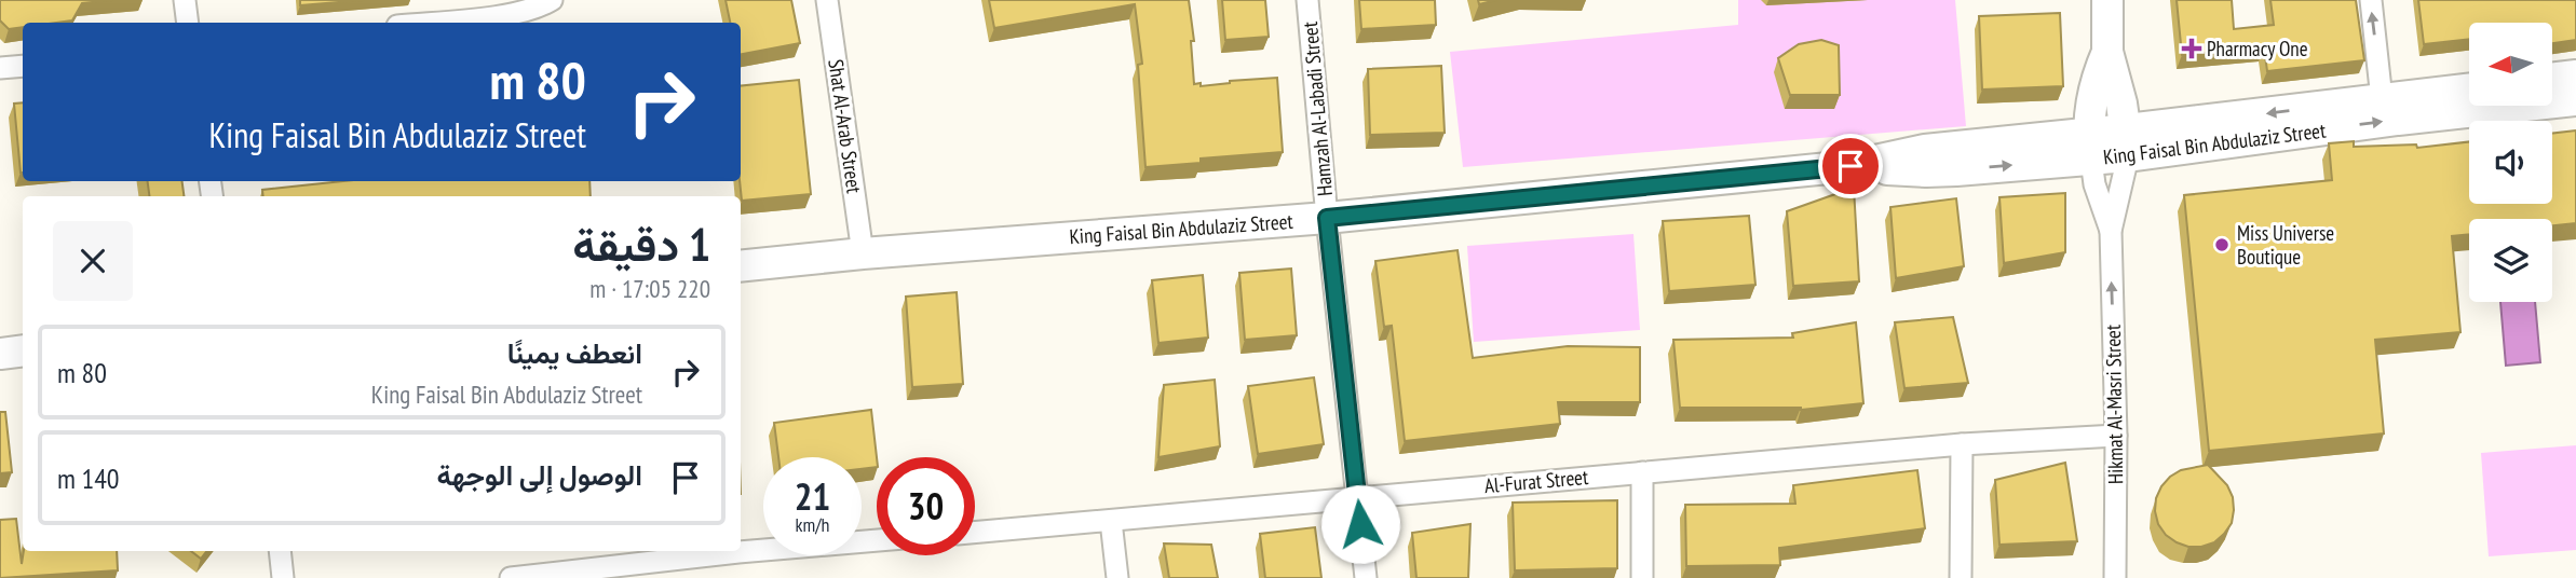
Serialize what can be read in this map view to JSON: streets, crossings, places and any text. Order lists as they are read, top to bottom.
{
  "streets": {
    "main road": ["King Faisal Bin Abdulaziz Street"],
    "street": [
      "Hamzah Al-Labadi Street",
      "Shat Al-Arab Street",
      "Hikmat Al-Masri Street",
      "Al-Furat Street"
    ]
  },
  "crossings": [
    ["Hamzah Al-Labadi Street", "King Faisal Bin Abdulaziz Street"],
    ["Hamzah Al-Labadi Street", "Al-Furat Street"],
    ["Shat Al-Arab Street", "King Faisal Bin Abdulaziz Street"],
    ["King Faisal Bin Abdulaziz Street", "Hikmat Al-Masri Street"],
    ["Hikmat Al-Masri Street", "Al-Furat Street"]
  ],
  "one_way": ["Hikmat Al-Masri Street"],
  "places": {
    "health": ["Pharmacy One"],
    "other": ["Miss Universe Boutique"]
  },
  "north": "left",
  "page": {
    "turn": ["80 m", "King Faisal Bin Abdulaziz Street"],
    "heading": ["1 دقيقة", "220 m · 17:05"],
    "list": [
      {
        "name": "انعطف يمينًا",
        "note": "King Faisal Bin Abdulaziz Street",
        "value": "80 m"
      },
      {
        "name": "الوصول إلى الوجهة",
        "value": "140 m"
      }
    ],
    "speed": "21 km/h",
    "limit": "30"
  }
}
